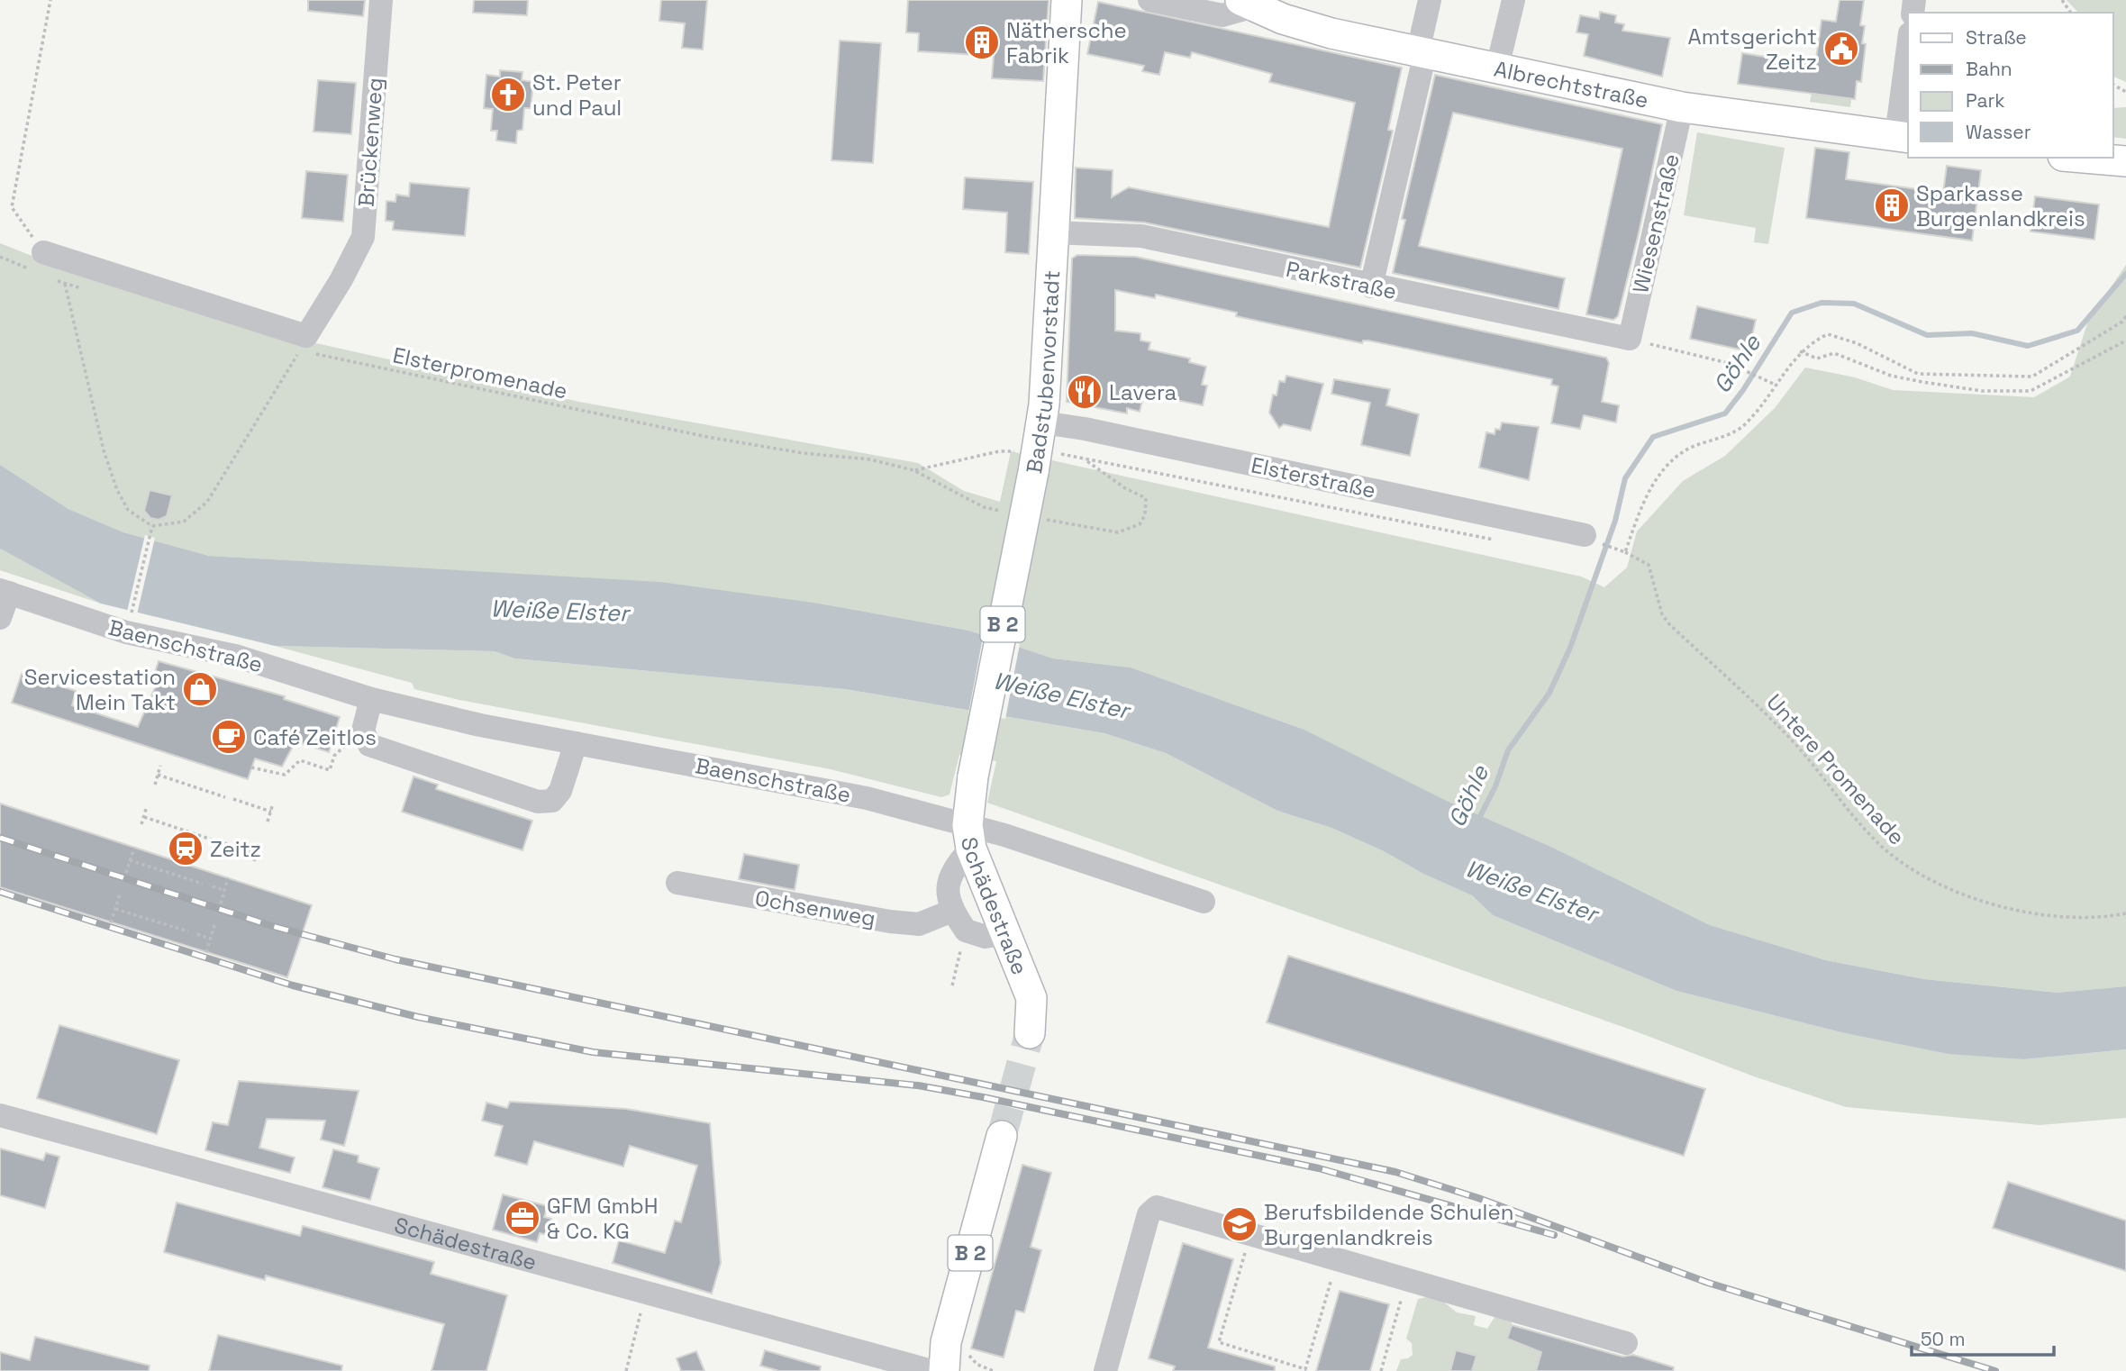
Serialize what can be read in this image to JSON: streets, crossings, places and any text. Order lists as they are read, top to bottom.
{
  "streets": {
    "main road": [
      "Albrechtstraße",
      "Badstubenvorstadt",
      "B 2",
      "Schädestraße"
    ],
    "street": [
      "Brückenweg",
      "Wiesenstraße",
      "Parkstraße",
      "Elsterstraße",
      "Baenschstraße",
      "Ochsenweg"
    ],
    "path": ["Elsterpromenade", "Untere Promenade"]
  },
  "crossings": [
    ["Albrechtstraße", "Wiesenstraße"],
    ["Brückenweg", "Elsterpromenade"],
    ["Wiesenstraße", "Parkstraße"],
    ["Parkstraße", "Badstubenvorstadt"],
    ["Badstubenvorstadt", "Elsterstraße"],
    ["Badstubenvorstadt", "Schädestraße"],
    ["Elsterstraße", "Untere Promenade"],
    ["Baenschstraße", "Schädestraße"]
  ],
  "water": ["Göhle", "Weiße Elster"],
  "places": {
    "building": ["Näthersche Fabrik", "Sparkasse Burgenlandkreis"],
    "public building": ["Amtsgericht Zeitz"],
    "church": ["St. Peter und Paul"],
    "restaurant": ["Lavera"],
    "shop": ["Servicestation Mein Takt"],
    "cafe": ["Café Zeitlos"],
    "station": ["Zeitz"],
    "office": ["GFM GmbH & Co. KG"],
    "school or university": ["Berufsbildende Schulen Burgenlandkreis"]
  },
  "legend": [
    "Straße",
    "Bahn",
    "Park",
    "Wasser"
  ],
  "scale_bar": "50 m"
}
